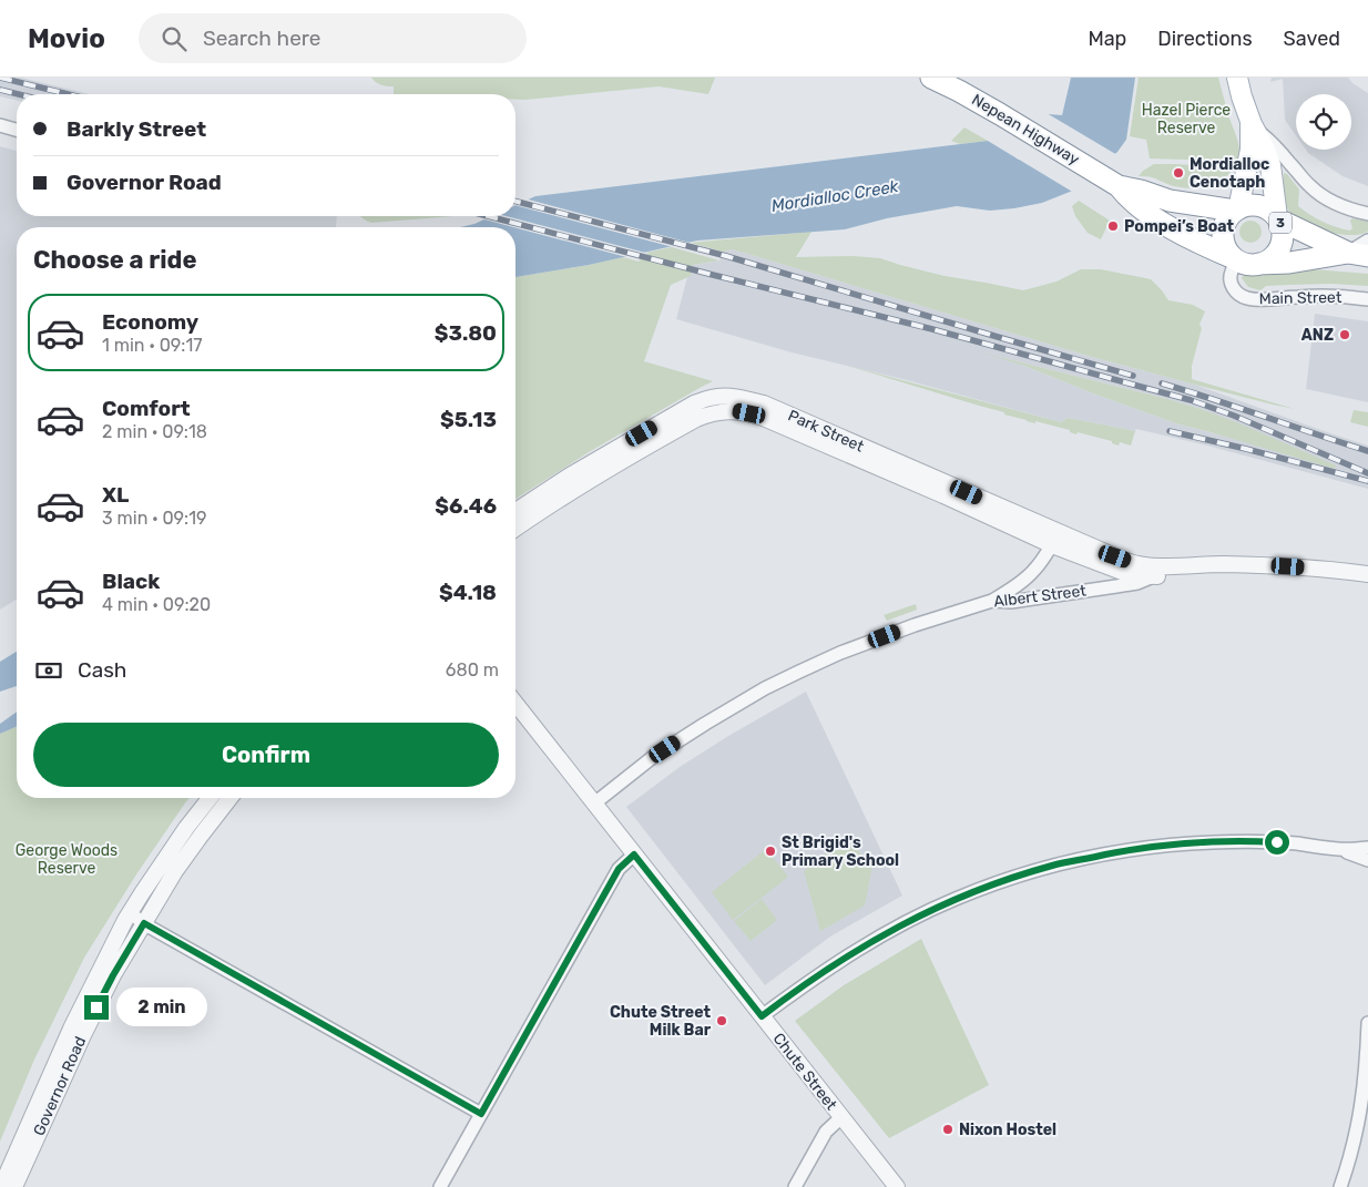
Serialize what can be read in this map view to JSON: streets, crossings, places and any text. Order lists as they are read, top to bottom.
{
  "streets": {
    "highway": ["Nepean Highway", "3"],
    "street": [
      "Main Street",
      "Park Street",
      "Albert Street",
      "Chute Street",
      "Governor Road"
    ]
  },
  "crossings": [
    ["Nepean Highway", "3"],
    ["3", "Main Street"],
    ["Park Street", "Albert Street"],
    ["Albert Street", "Chute Street"]
  ],
  "water": ["Mordialloc Creek"],
  "parks": ["Hazel Pierce Reserve", "George Woods Reserve"],
  "places": [
    "Mordialloc Cenotaph",
    "Pompei’s Boat",
    "ANZ",
    "St Brigid's Primary School",
    "Chute Street Milk Bar",
    "Nixon Hostel"
  ],
  "page": {
    "header": "Movio",
    "search": "Search here",
    "nav": ["Map", "Directions", "Saved"],
    "banner": ["Barkly Street", "Governor Road"],
    "heading": "Choose a ride",
    "list": [
      {
        "name": "Economy",
        "note": "1 min · 09:17",
        "value": "$3.80"
      },
      {
        "name": "Comfort",
        "note": "2 min · 09:18",
        "value": "$5.13"
      },
      {
        "name": "XL",
        "note": "3 min · 09:19",
        "value": "$6.46"
      },
      {
        "name": "Black",
        "note": "4 min · 09:20",
        "value": "$4.18"
      }
    ],
    "pay": ["Cash", "680 m"],
    "buttons": "Confirm",
    "bubble": "2 min"
  }
}
